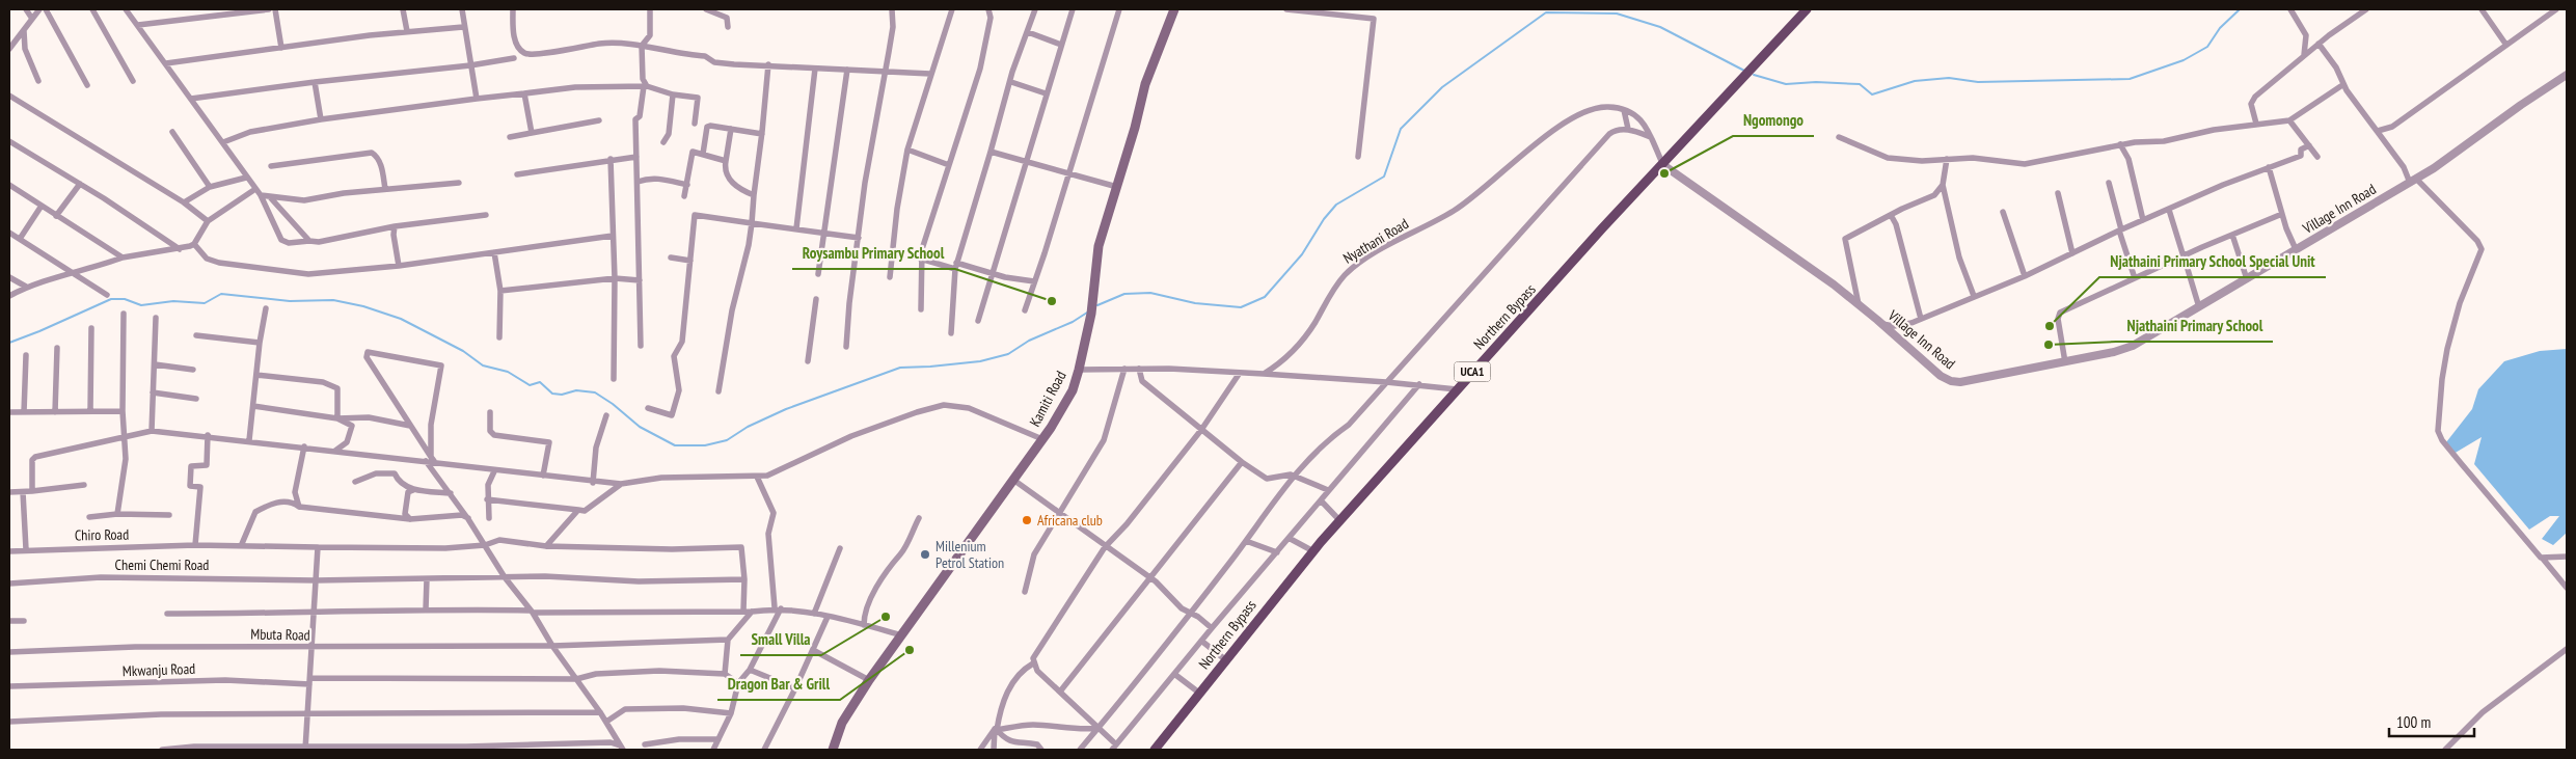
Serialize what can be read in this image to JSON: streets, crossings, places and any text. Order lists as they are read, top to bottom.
{
  "streets": {
    "main road": ["Northern Bypass", "UCA1", "Kamiti Road"],
    "street": [
      "Village Inn Road",
      "Nyathani Road",
      "Chiro Road",
      "Chemi Chemi Road",
      "Mbuta Road",
      "Mkwanju Road"
    ]
  },
  "crossings": [
    ["Village Inn Road", "Northern Bypass"],
    ["Chiro Road", "Chemi Chemi Road"]
  ],
  "places": [
    "Ngomongo",
    "Roysambu Primary School",
    "Njathaini Primary School Special Unit",
    "Njathaini Primary School",
    "Africana club",
    "Millenium Petrol Station",
    "Small Villa",
    "Dragon Bar & Grill"
  ],
  "scale_bar": "100 m"
}
